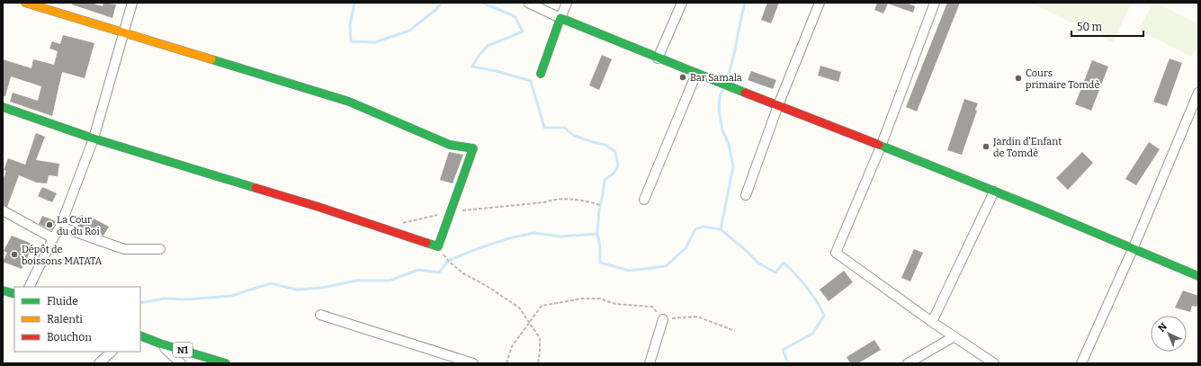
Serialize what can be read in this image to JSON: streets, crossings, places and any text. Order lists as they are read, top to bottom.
{
  "streets": {
    "main road": ["N1"]
  },
  "places": [
    "Bar Samala",
    "Cours primaire Tomdè",
    "Jardin d'Enfant de Tomdè",
    "La Cour du du Roi",
    "Dépôt de boissons MATATA"
  ],
  "legend": ["Fluide", "Ralenti", "Bouchon"],
  "scale_bar": "50 m",
  "north": "top left"
}
